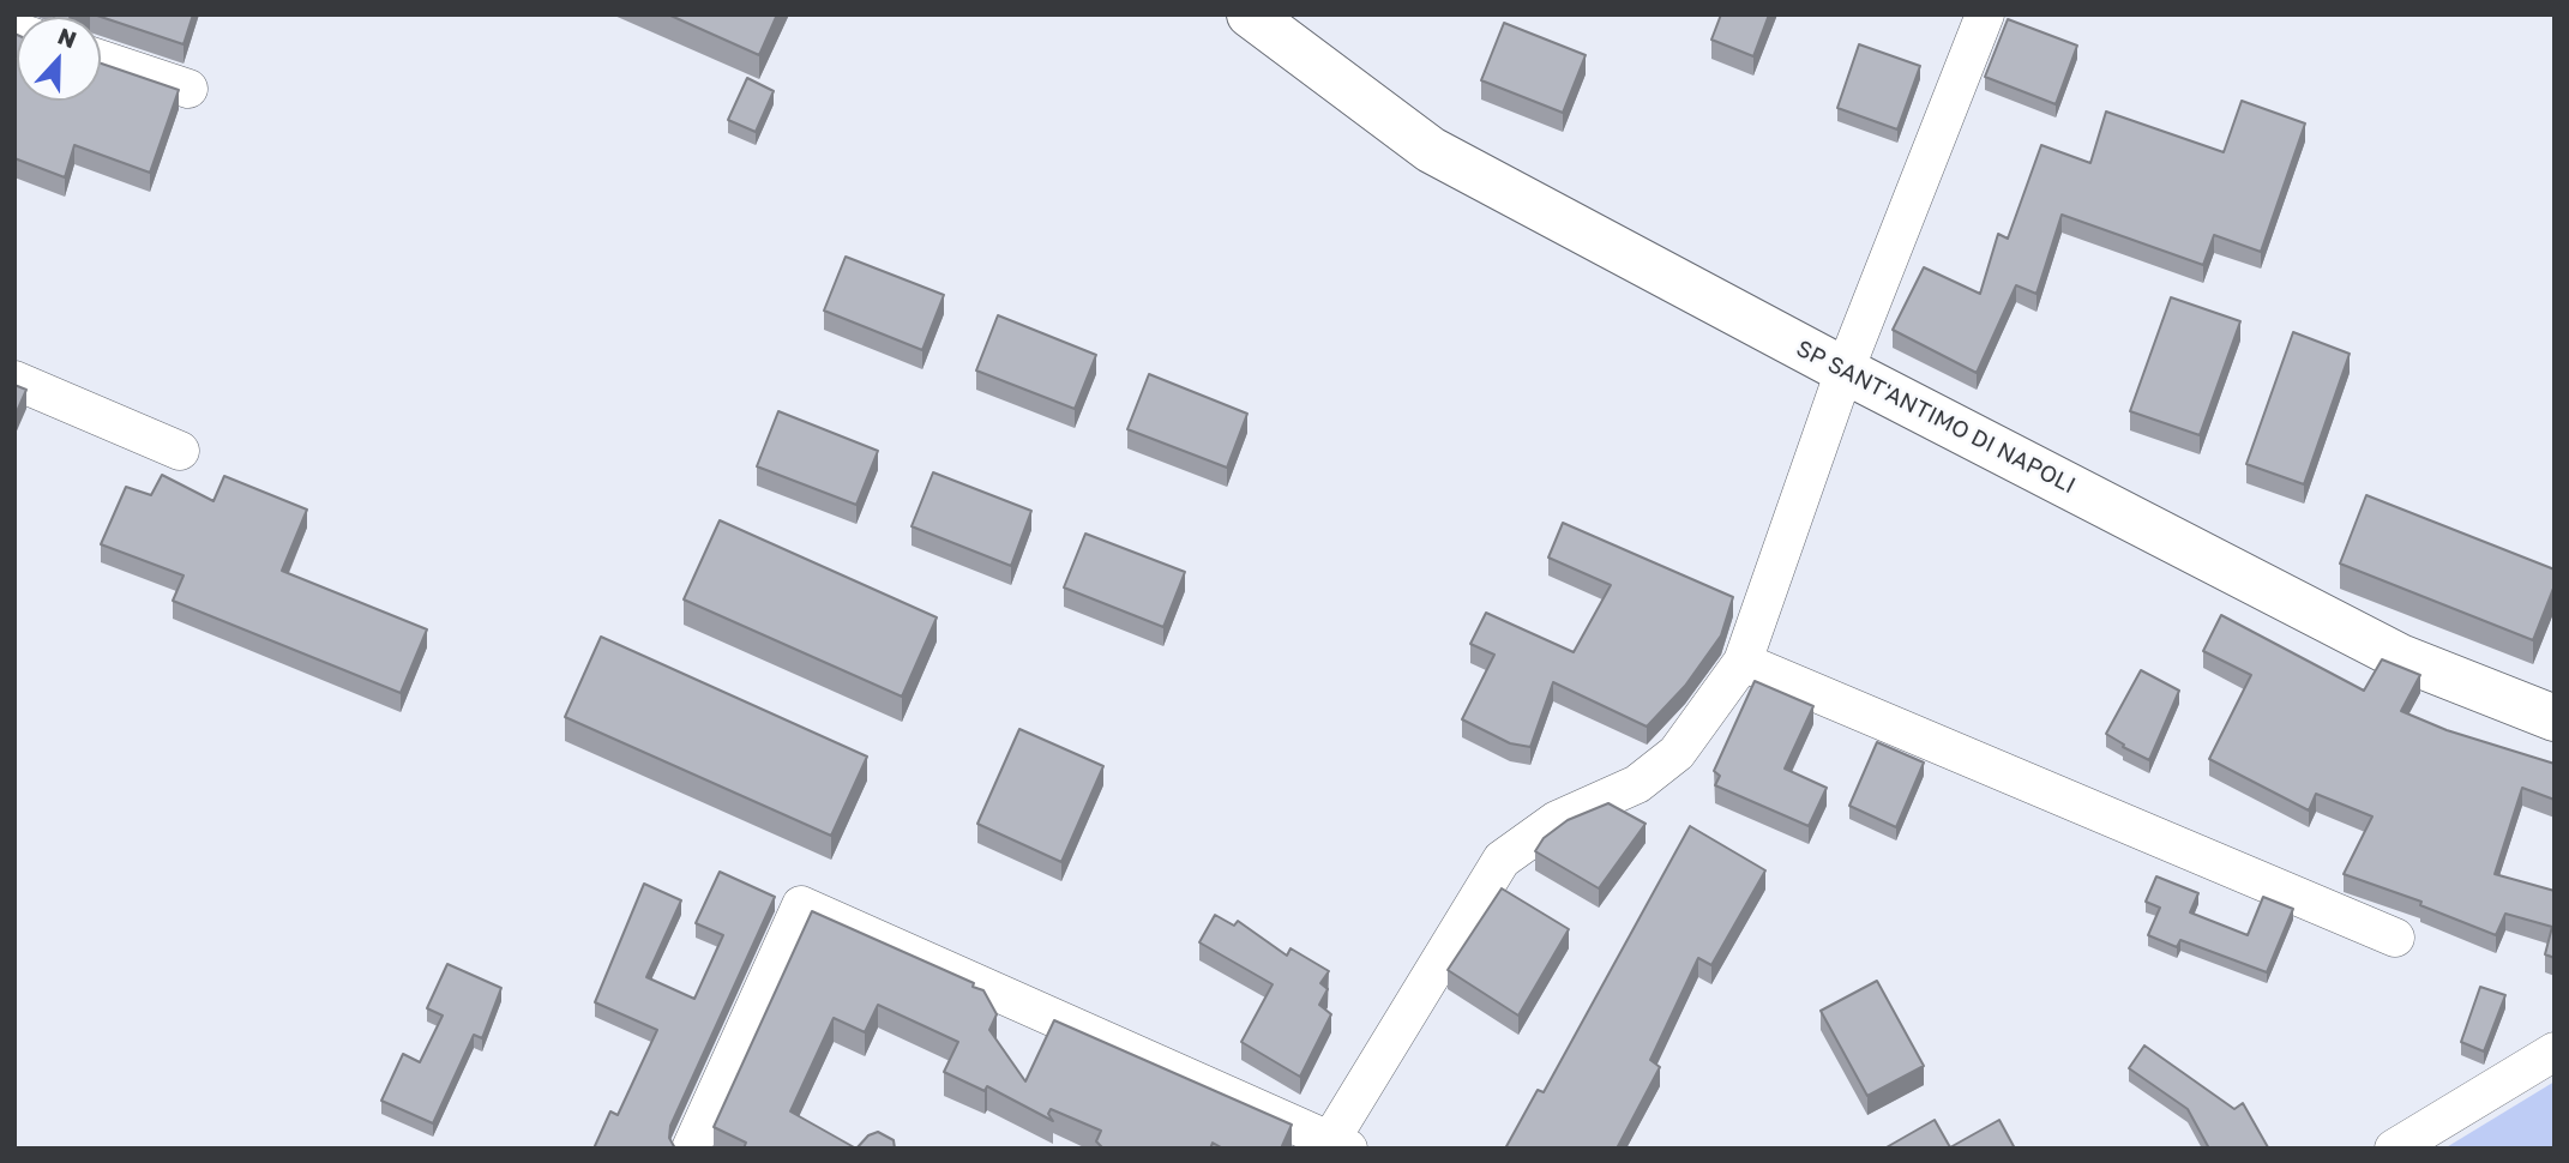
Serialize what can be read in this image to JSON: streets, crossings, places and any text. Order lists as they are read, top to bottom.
{
  "streets": {
    "street": ["SP SANT'ANTIMO DI NAPOLI"]
  },
  "north": "top"
}
